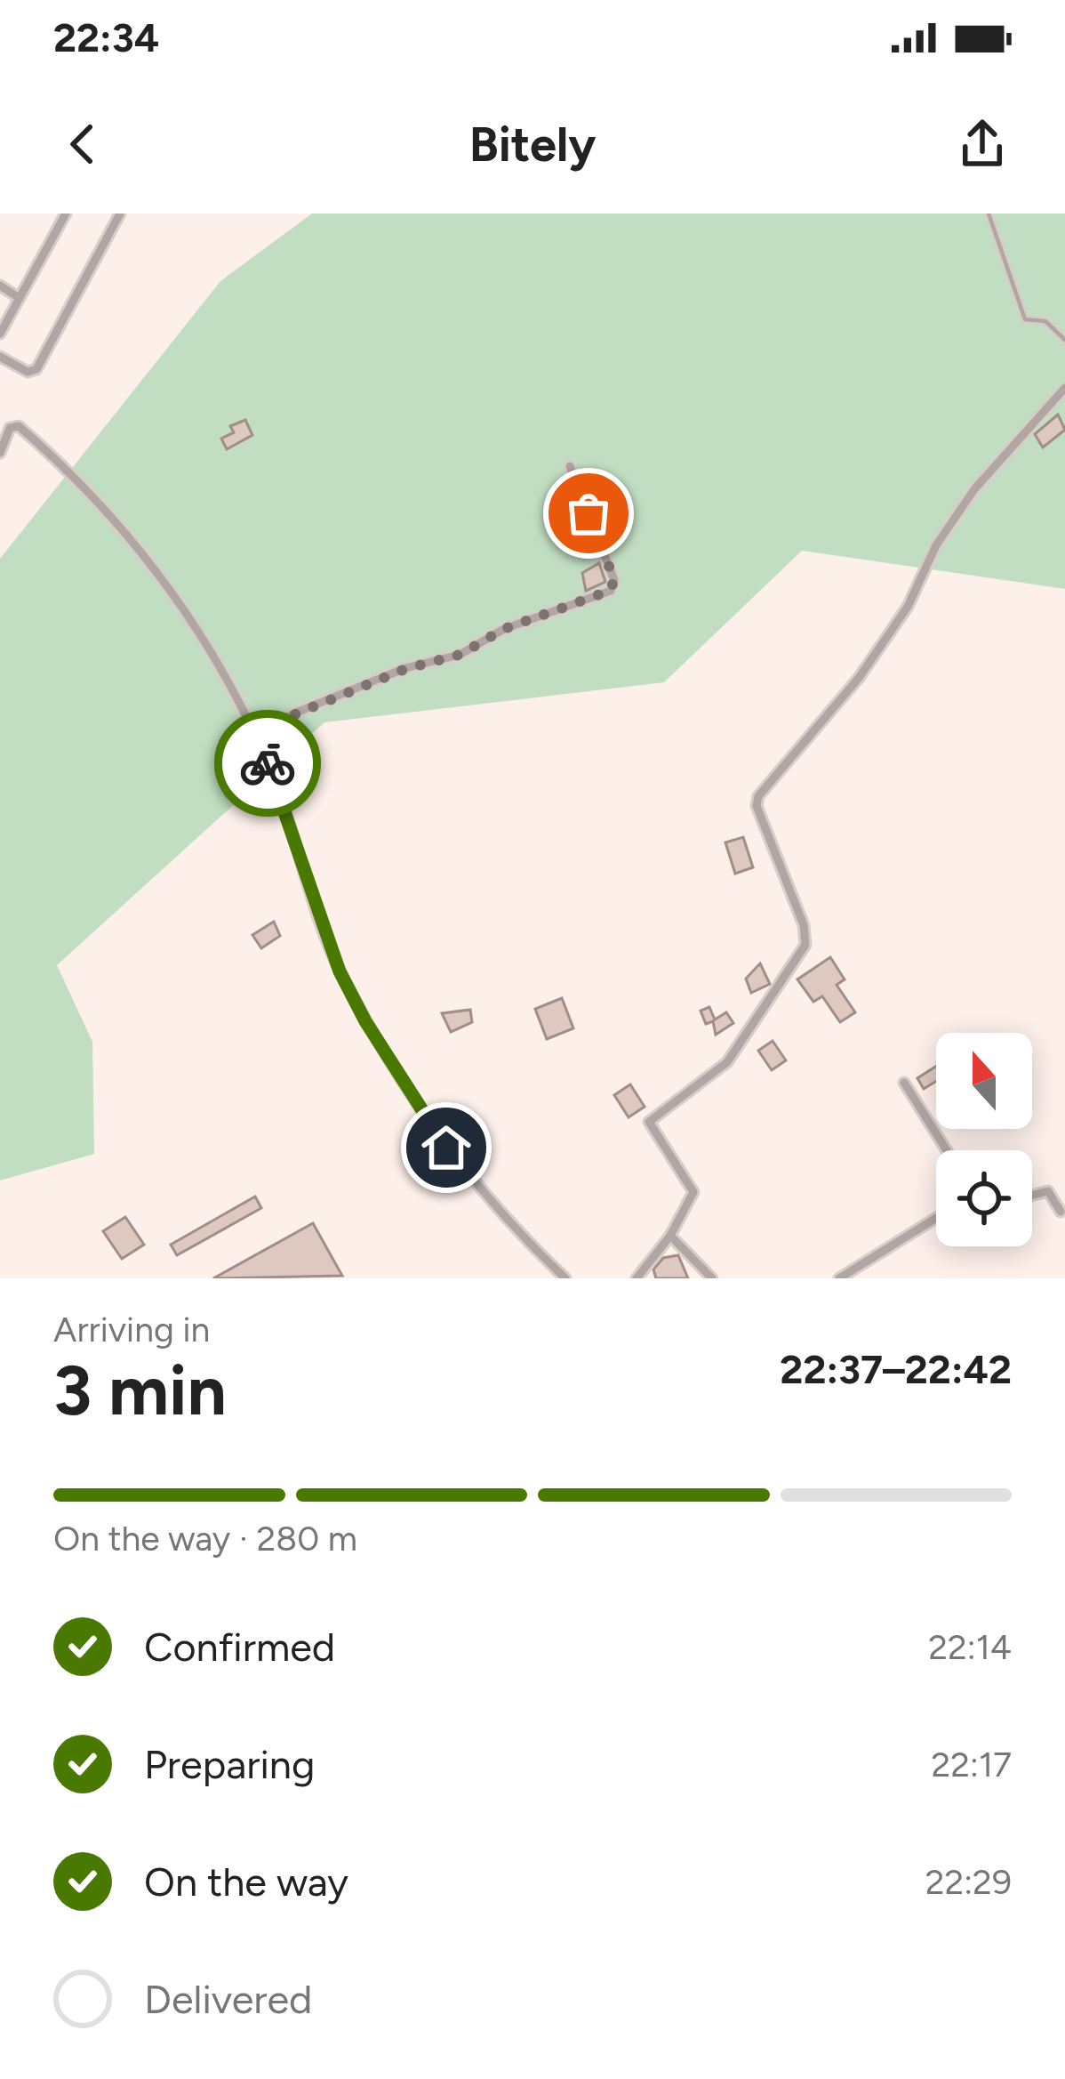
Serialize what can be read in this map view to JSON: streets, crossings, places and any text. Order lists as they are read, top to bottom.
{
  "north": "top",
  "page": {
    "status": "22:34",
    "header": "Bitely",
    "heading": ["3 min", "Arriving in", "22:37–22:42"],
    "bar": "On the way · 280 m",
    "list": [
      ["Confirmed", "22:14"],
      ["Preparing", "22:17"],
      ["On the way", "22:29"],
      "Delivered"
    ]
  }
}
